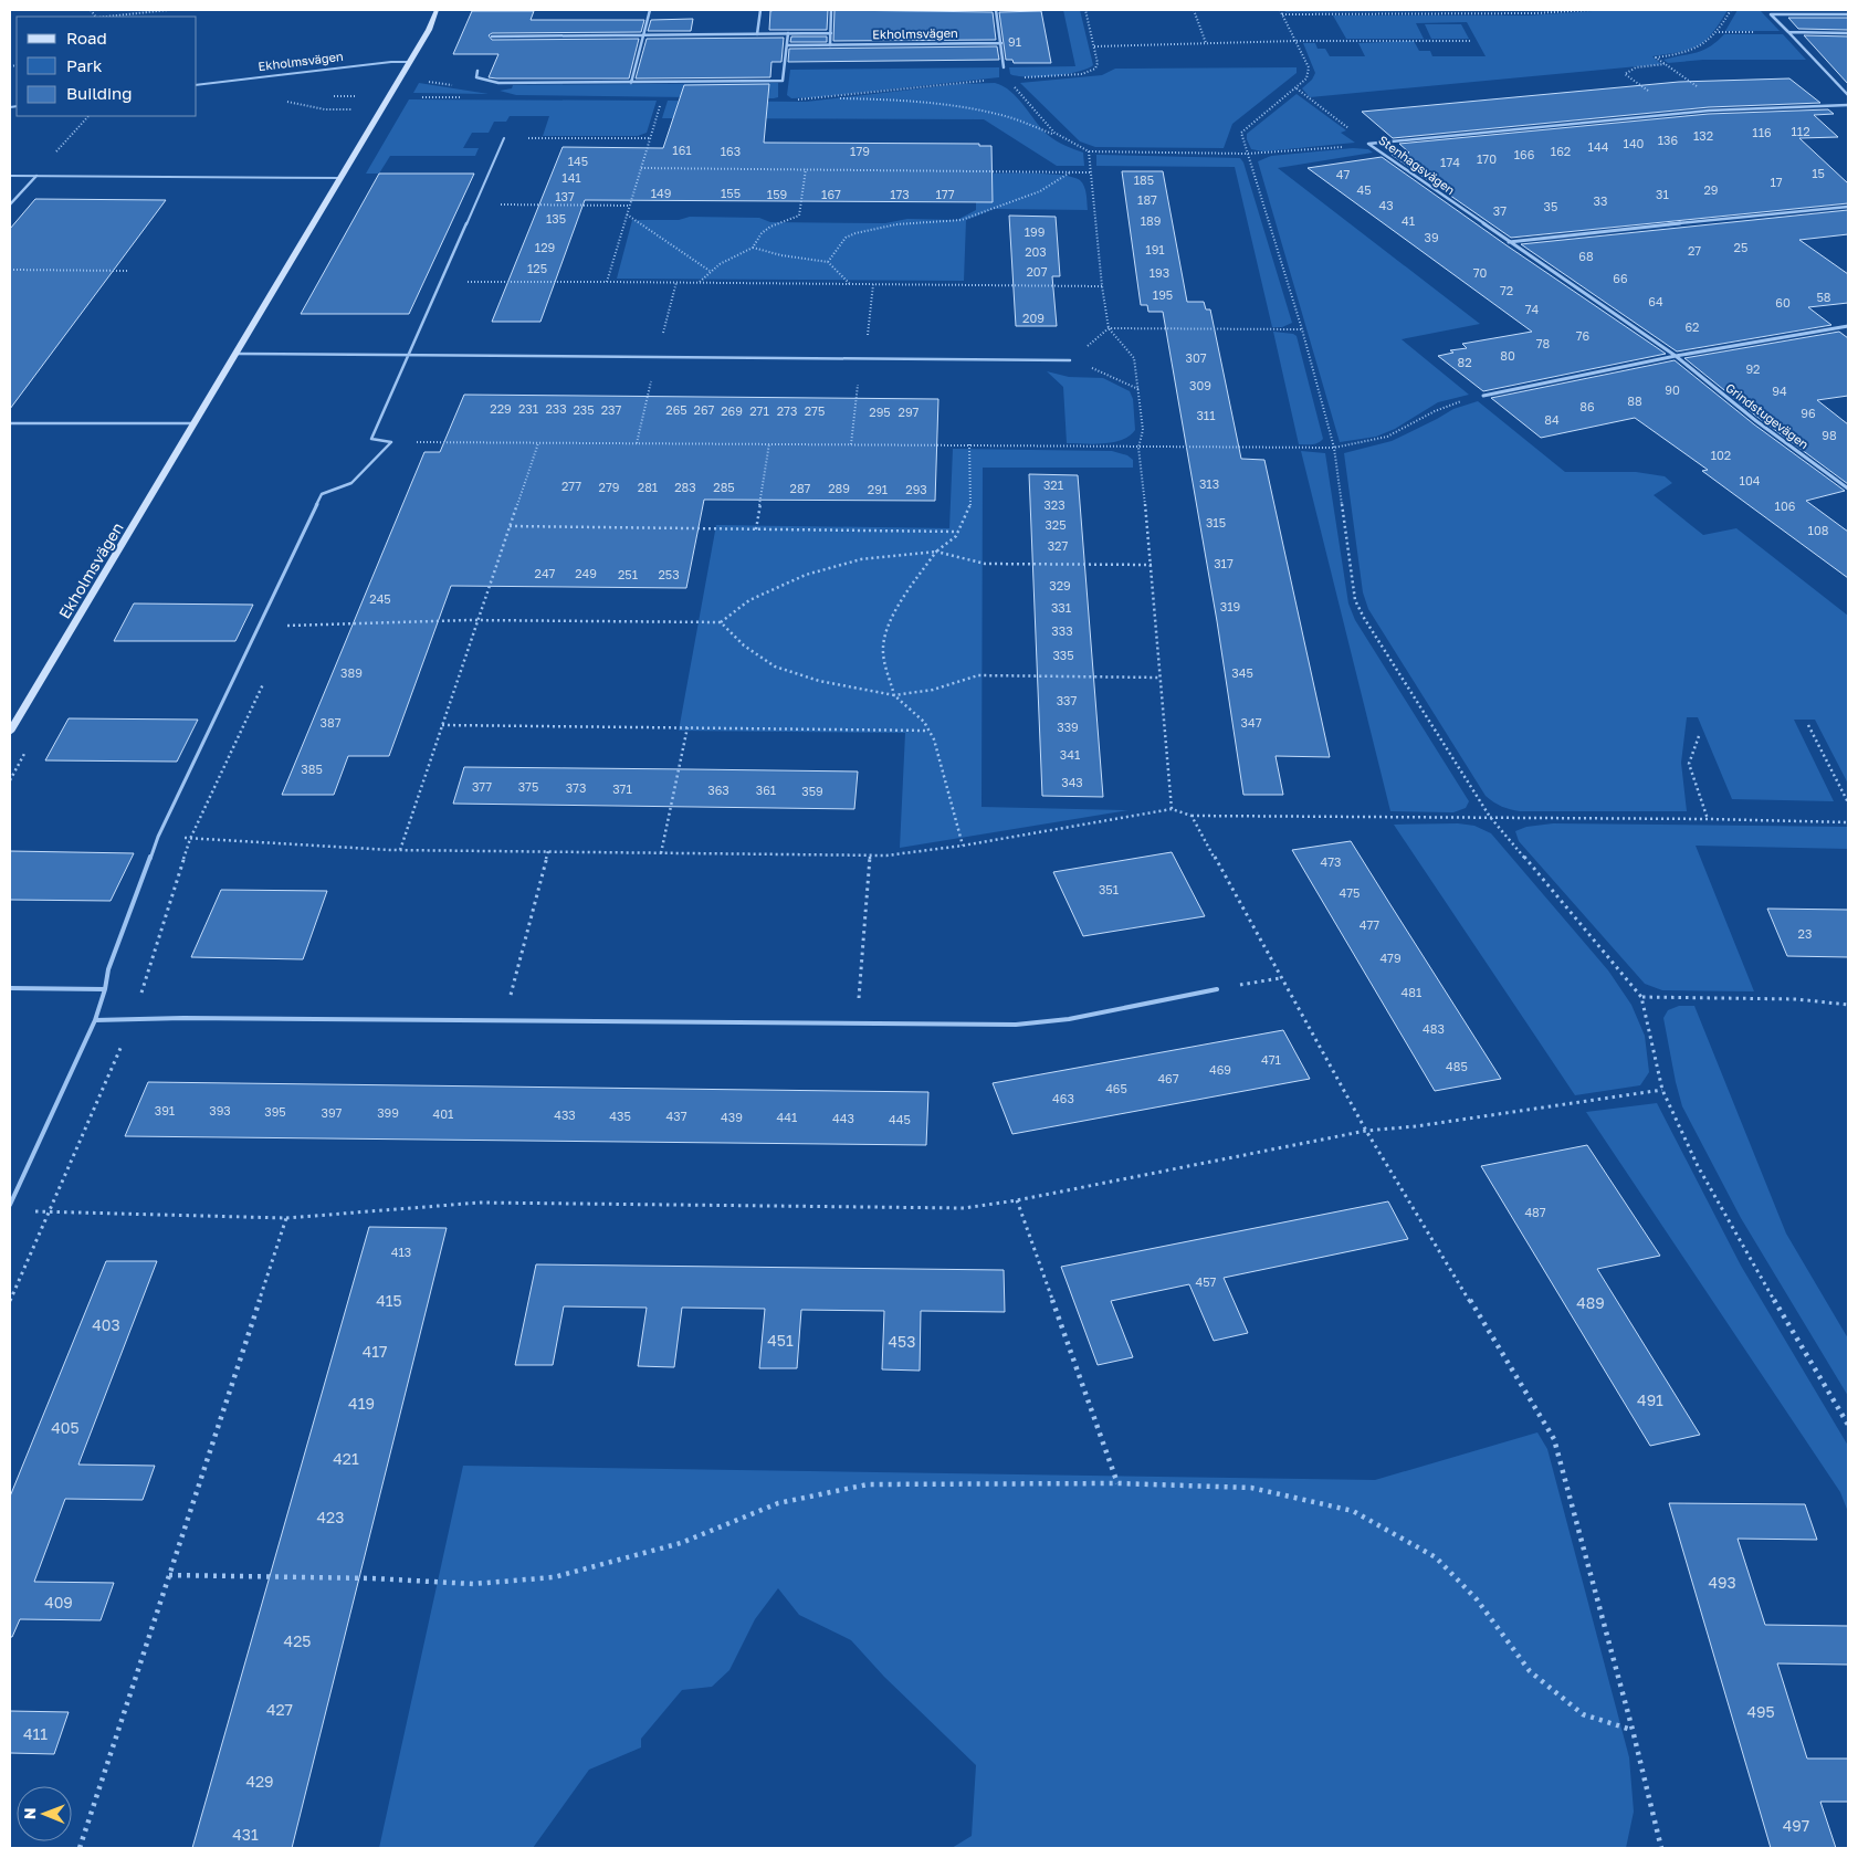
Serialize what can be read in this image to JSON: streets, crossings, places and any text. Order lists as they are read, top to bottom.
{
  "streets": {
    "street": ["Ekholmsvägen", "Stenhagsvägen", "Grindstugevägen"]
  },
  "crossings": [
    ["Stenhagsvägen", "Grindstugevägen"]
  ],
  "house_numbers": [
    "91",
    "112",
    "116",
    "132",
    "136",
    "140",
    "144",
    "161",
    "163",
    "179",
    "162",
    "166",
    "170",
    "145",
    "174",
    "15",
    "47",
    "141",
    "185",
    "17",
    "45",
    "29",
    "149",
    "155",
    "159",
    "167",
    "173",
    "177",
    "31",
    "137",
    "187",
    "33",
    "43",
    "35",
    "37",
    "135",
    "189",
    "41",
    "199",
    "39",
    "129",
    "25",
    "191",
    "27",
    "203",
    "68",
    "125",
    "207",
    "193",
    "70",
    "66",
    "72",
    "195",
    "58",
    "64",
    "60",
    "74",
    "209",
    "62",
    "76",
    "78",
    "80",
    "307",
    "82",
    "92",
    "309",
    "90",
    "94",
    "88",
    "86",
    "229",
    "231",
    "233",
    "235",
    "237",
    "265",
    "267",
    "269",
    "271",
    "273",
    "275",
    "295",
    "297",
    "96",
    "311",
    "84",
    "98",
    "102",
    "104",
    "313",
    "321",
    "277",
    "279",
    "281",
    "283",
    "285",
    "287",
    "289",
    "291",
    "293",
    "323",
    "106",
    "315",
    "325",
    "108",
    "327",
    "317",
    "247",
    "249",
    "251",
    "253",
    "329",
    "245",
    "319",
    "331",
    "333",
    "335",
    "389",
    "345",
    "337",
    "387",
    "347",
    "339",
    "341",
    "385",
    "343",
    "377",
    "375",
    "373",
    "371",
    "363",
    "361",
    "359",
    "473",
    "351",
    "475",
    "477",
    "23",
    "479",
    "481",
    "483",
    "471",
    "485",
    "469",
    "467",
    "465",
    "463",
    "391",
    "393",
    "395",
    "397",
    "399",
    "401",
    "433",
    "435",
    "437",
    "439",
    "441",
    "443",
    "445",
    "487",
    "413",
    "457",
    "415",
    "489",
    "403",
    "451",
    "453",
    "417",
    "491",
    "419",
    "405",
    "421",
    "423",
    "493",
    "409",
    "425",
    "427",
    "495",
    "411",
    "429",
    "497",
    "431"
  ],
  "legend": ["Road", "Park", "Building"],
  "north": "left"
}
